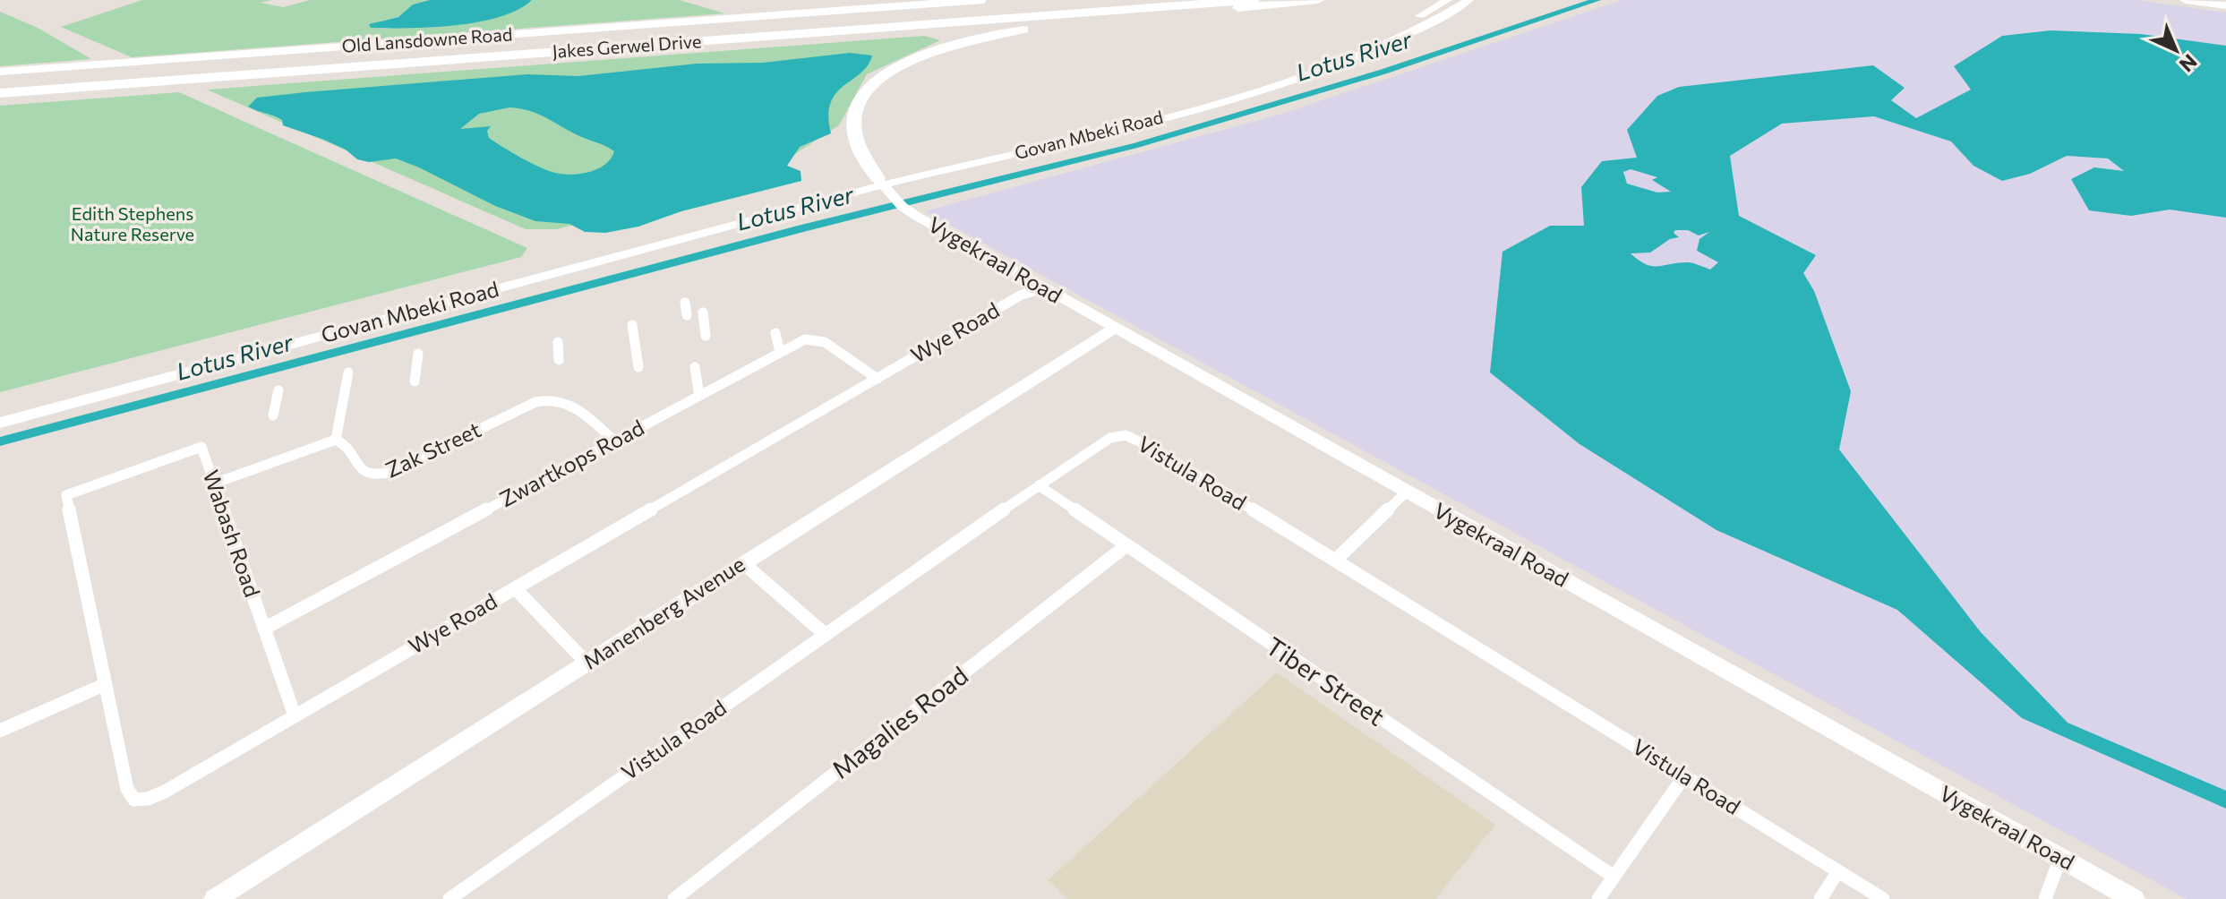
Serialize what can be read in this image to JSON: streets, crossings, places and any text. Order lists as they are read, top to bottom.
{
  "streets": {
    "highway": ["Jakes Gerwel Drive"],
    "main road": ["Govan Mbeki Road", "Vygekraal Road", "Manenberg Avenue"],
    "street": [
      "Old Lansdowne Road",
      "Wye Road",
      "Zak Street",
      "Zwartkops Road",
      "Vistula Road",
      "Wabash Road",
      "Tiber Street",
      "Magalies Road"
    ]
  },
  "crossings": [
    ["Govan Mbeki Road", "Vygekraal Road"],
    ["Vygekraal Road", "Wye Road"],
    ["Vygekraal Road", "Manenberg Avenue"],
    ["Wye Road", "Zwartkops Road"],
    ["Wye Road", "Wabash Road"],
    ["Zak Street", "Zwartkops Road"],
    ["Zwartkops Road", "Wabash Road"],
    ["Vistula Road", "Tiber Street"],
    ["Tiber Street", "Magalies Road"]
  ],
  "water": ["Lotus River"],
  "parks": ["Edith Stephens Nature Reserve"],
  "north": "bottom right"
}
